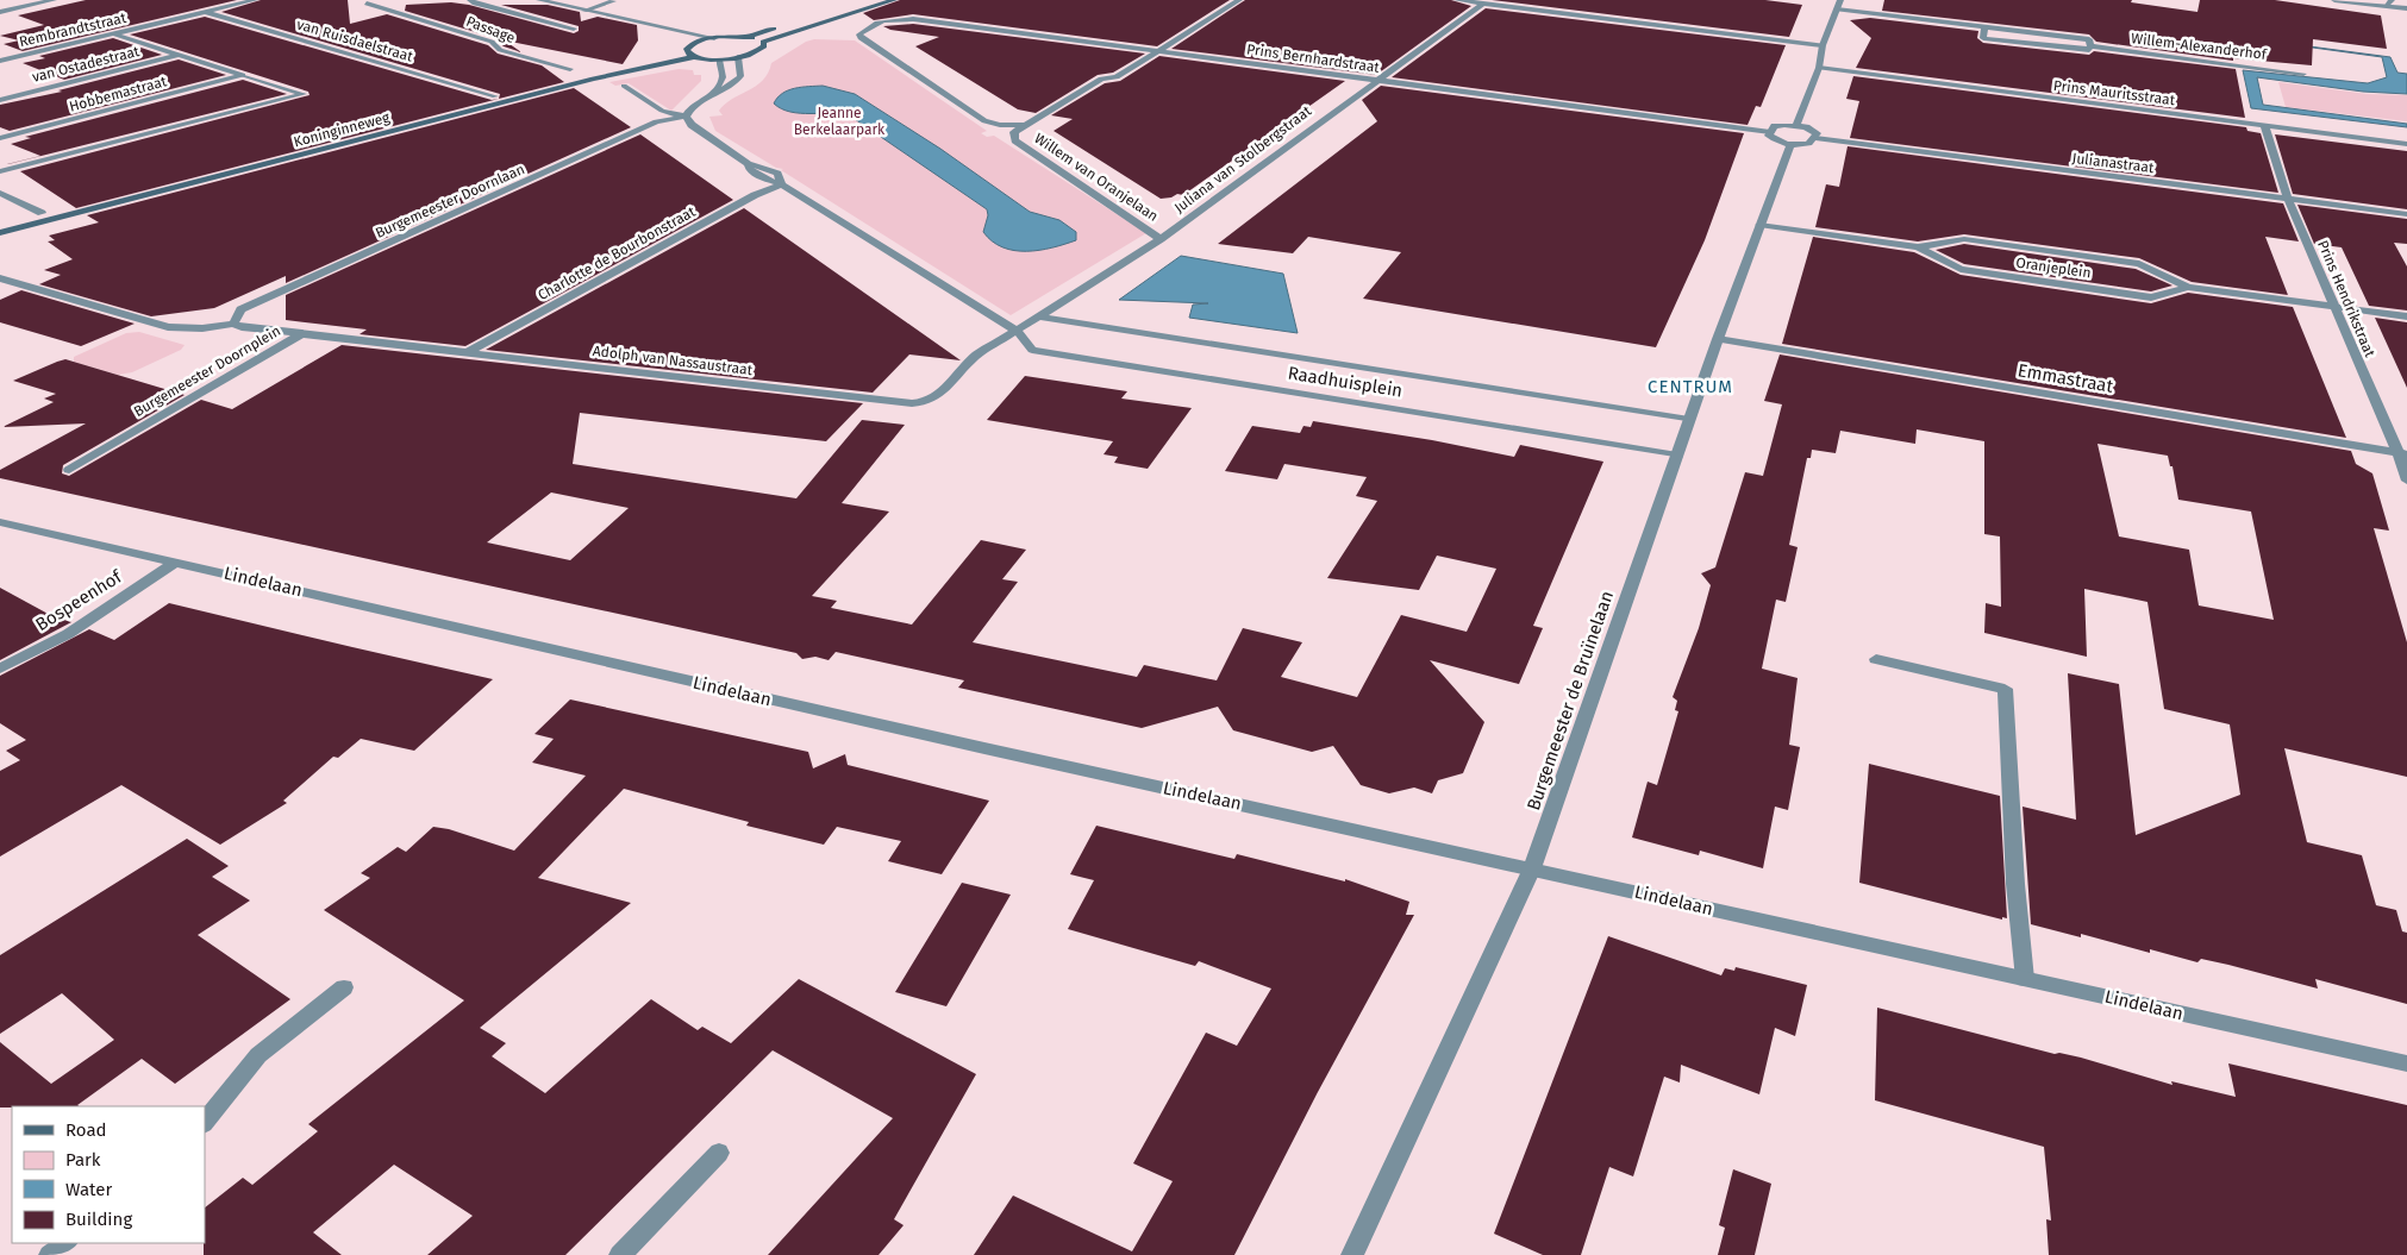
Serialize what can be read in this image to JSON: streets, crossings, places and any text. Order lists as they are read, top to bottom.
{
  "streets": {
    "main road": ["Koninginneweg"],
    "street": [
      "Rembrandtstraat",
      "Passage",
      "van Ruisdaelstraat",
      "Willem-Alexanderhof",
      "Prins Bernhardstraat",
      "van Ostadestraat",
      "Prins Mauritsstraat",
      "Hobbemastraat",
      "Juliana van Stolbergstraat",
      "Julianastraat",
      "Willem van Oranjelaan",
      "Burgemeester Doornlaan",
      "Charlotte de Bourbonstraat",
      "Oranjeplein",
      "Prins Hendrikstraat",
      "Adolph van Nassaustraat",
      "Burgemeester Doornplein",
      "Emmastraat",
      "Raadhuisplein",
      "Lindelaan",
      "Bospeenhof",
      "Burgemeester de Bruïnelaan"
    ]
  },
  "crossings": [
    ["Rembrandtstraat", "van Ruisdaelstraat"],
    ["van Ruisdaelstraat", "Koninginneweg"],
    ["Prins Bernhardstraat", "Juliana van Stolbergstraat"],
    ["Prins Bernhardstraat", "Willem van Oranjelaan"],
    ["Prins Mauritsstraat", "Prins Hendrikstraat"],
    ["Juliana van Stolbergstraat", "Willem van Oranjelaan"],
    ["Juliana van Stolbergstraat", "Adolph van Nassaustraat"],
    ["Juliana van Stolbergstraat", "Raadhuisplein"],
    ["Julianastraat", "Prins Hendrikstraat"],
    ["Burgemeester Doornlaan", "Burgemeester Doornplein"],
    ["Charlotte de Bourbonstraat", "Adolph van Nassaustraat"],
    ["Oranjeplein", "Prins Hendrikstraat"],
    ["Oranjeplein", "Burgemeester de Bruïnelaan"],
    ["Prins Hendrikstraat", "Emmastraat"],
    ["Adolph van Nassaustraat", "Burgemeester Doornplein"],
    ["Adolph van Nassaustraat", "Raadhuisplein"],
    ["Emmastraat", "Burgemeester de Bruïnelaan"],
    ["Raadhuisplein", "Burgemeester de Bruïnelaan"],
    ["Lindelaan", "Bospeenhof"],
    ["Lindelaan", "Burgemeester de Bruïnelaan"]
  ],
  "districts": ["CENTRUM"],
  "parks": ["Jeanne Berkelaarpark"],
  "legend": [
    "Road",
    "Park",
    "Water",
    "Building"
  ]
}
